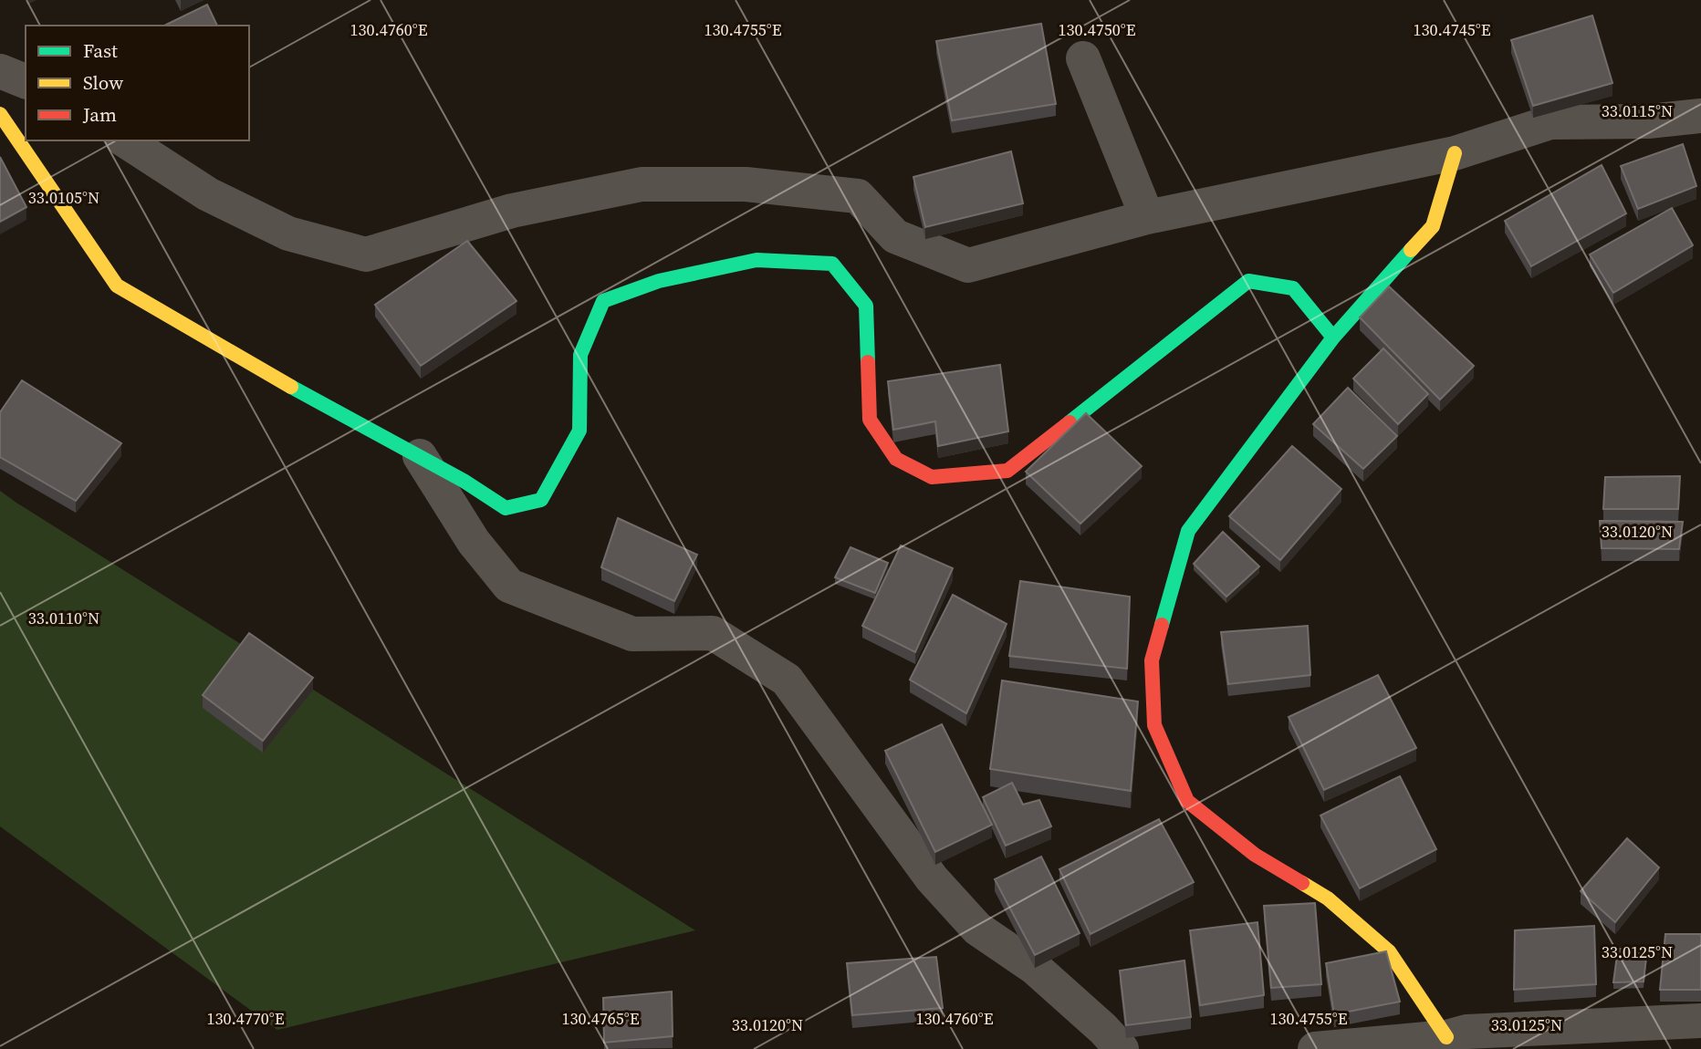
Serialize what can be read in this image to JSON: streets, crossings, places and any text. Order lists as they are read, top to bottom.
{
  "legend": ["Fast", "Slow", "Jam"],
  "coordinates": [
    "130.4760°E",
    "130.4755°E",
    "130.4750°E",
    "130.4745°E",
    "33.0115°N",
    "33.0105°N",
    "33.0120°N",
    "33.0110°N",
    "33.0125°N",
    "130.4770°E",
    "130.4765°E"
  ]
}
